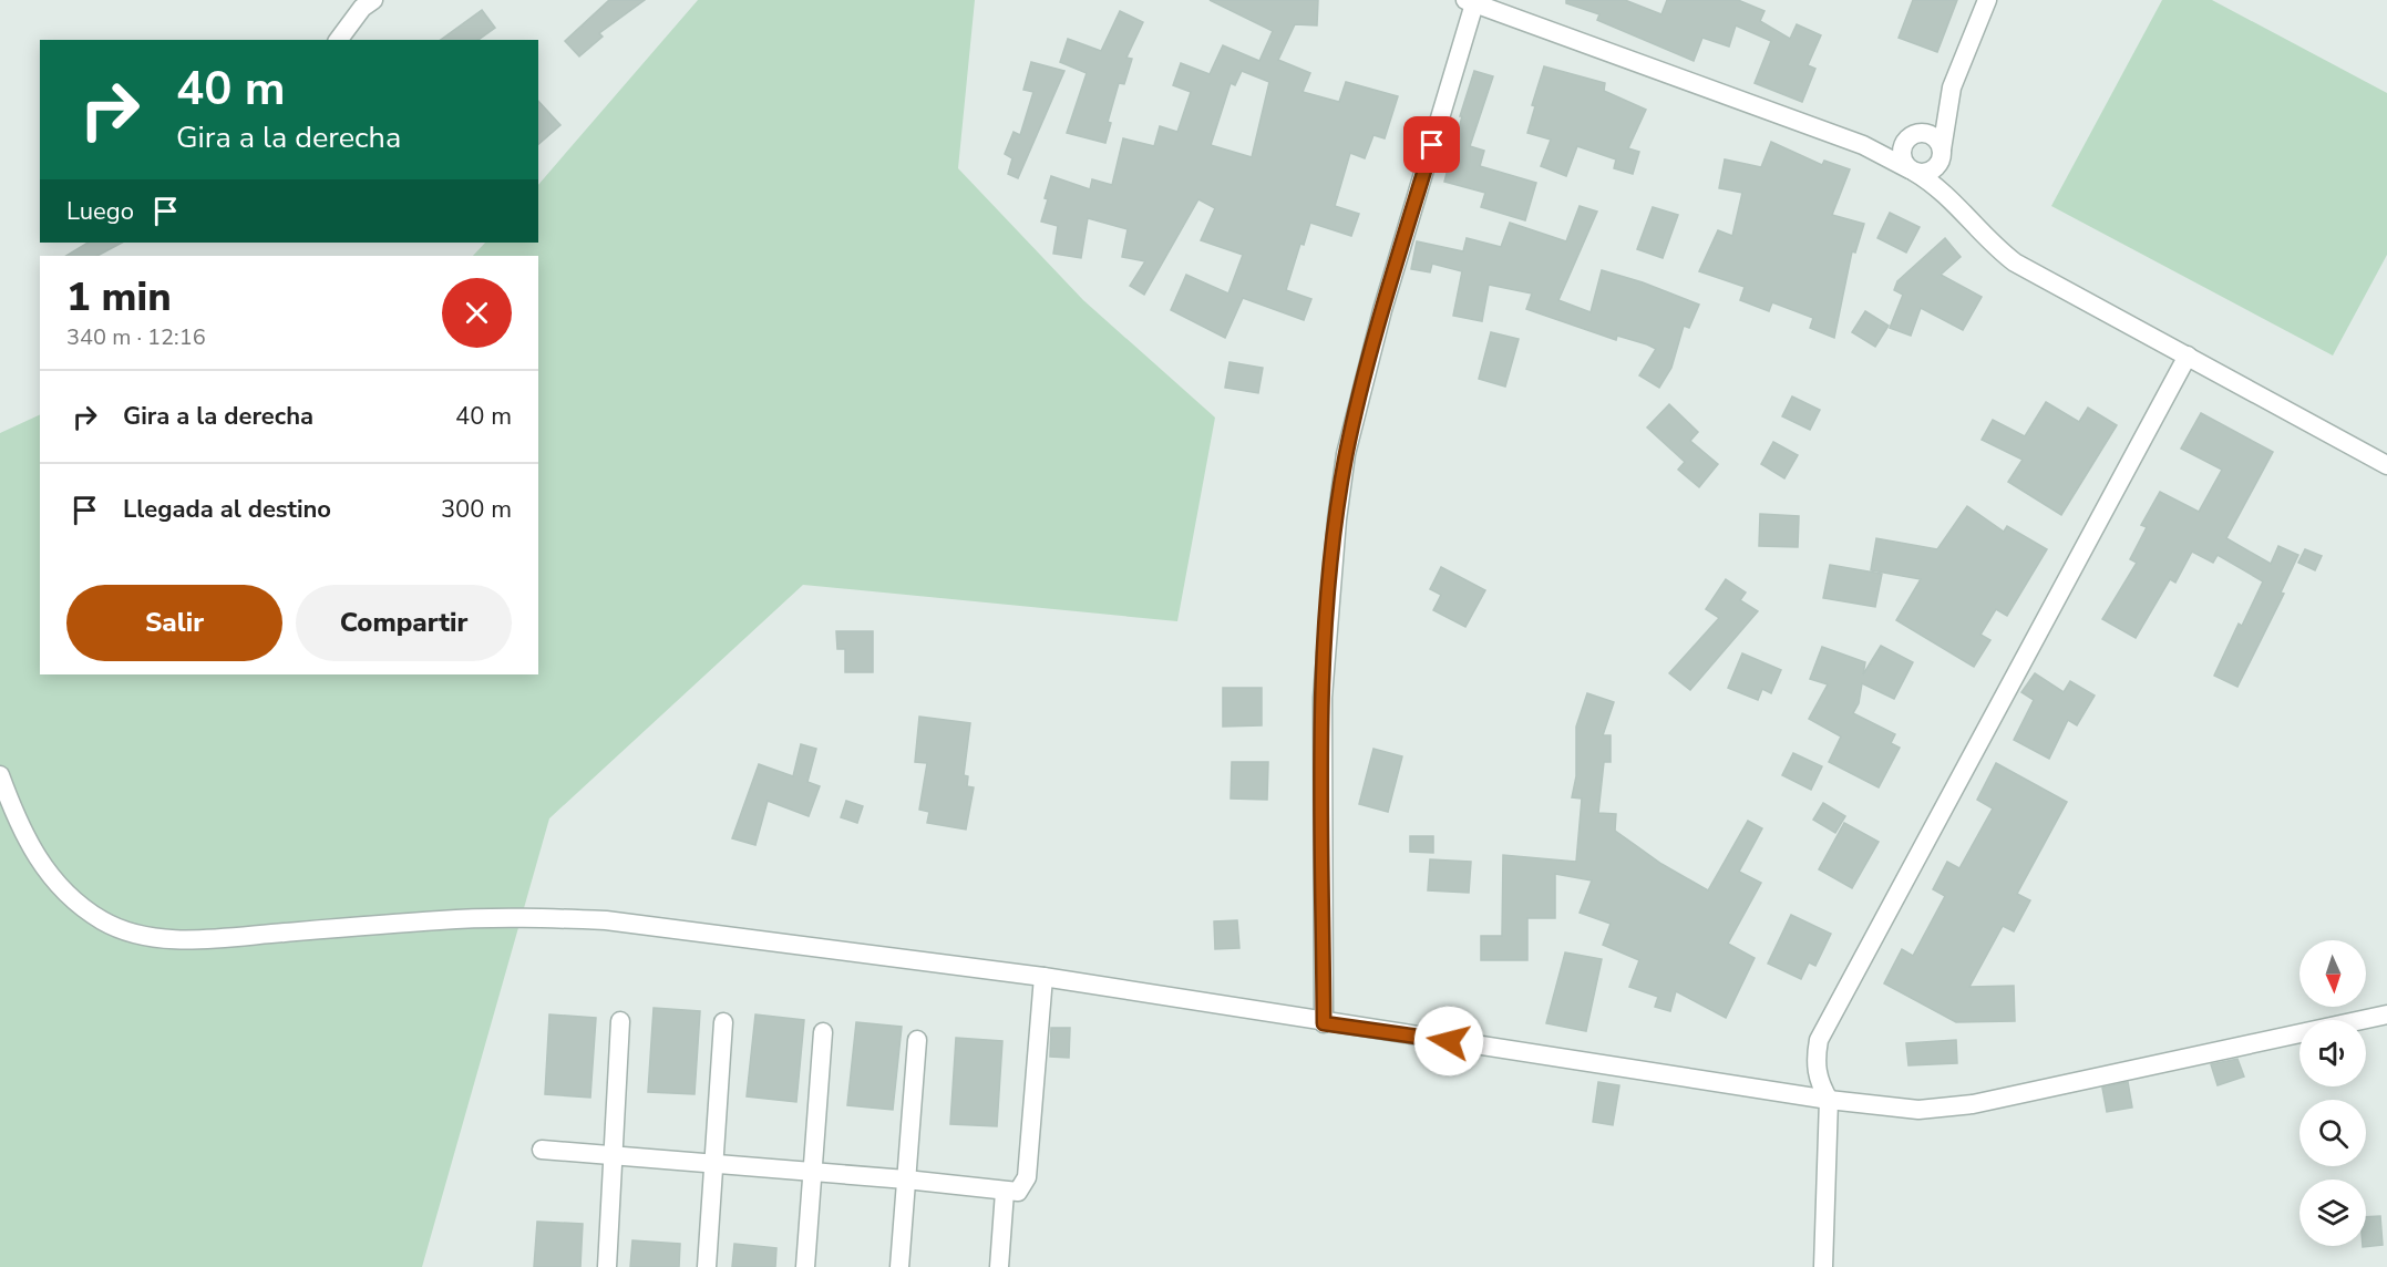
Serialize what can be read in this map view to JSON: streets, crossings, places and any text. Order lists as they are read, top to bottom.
{
  "north": "bottom",
  "page": {
    "turn": ["40 m", "Gira a la derecha"],
    "then": "Luego",
    "heading": ["1 min", "340 m · 12:16"],
    "list": [
      {
        "name": "Gira a la derecha",
        "value": "40 m"
      },
      {
        "name": "Llegada al destino",
        "value": "300 m"
      }
    ],
    "buttons": ["Salir", "Compartir"]
  }
}
